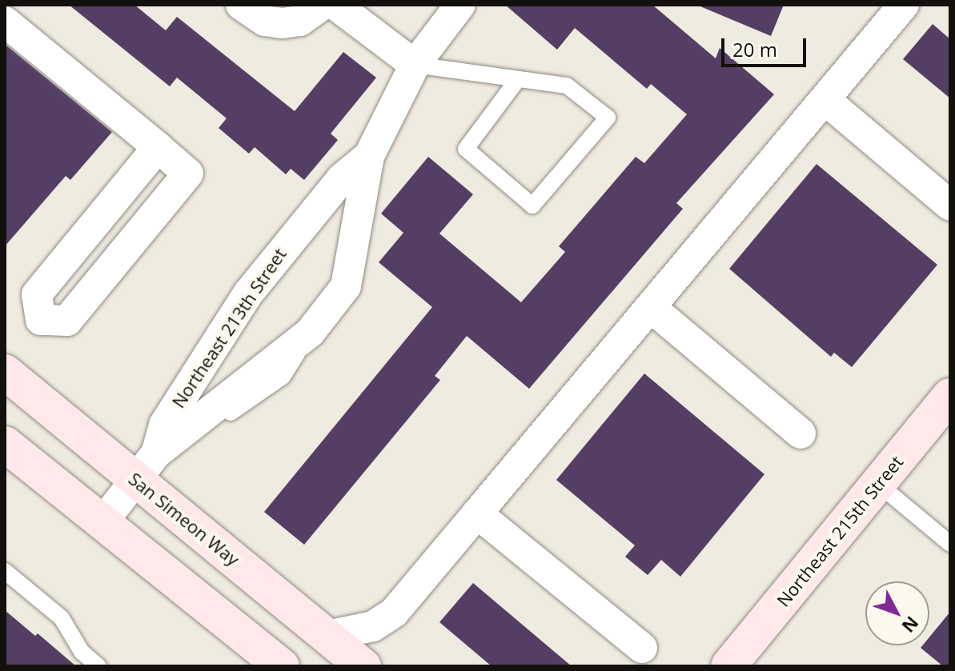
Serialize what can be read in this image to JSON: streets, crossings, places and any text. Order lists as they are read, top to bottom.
{
  "streets": {
    "street": ["Northeast 213th Street", "San Simeon Way", "Northeast 215th Street"]
  },
  "crossings": [
    ["Northeast 213th Street", "San Simeon Way"]
  ],
  "scale_bar": "20 m",
  "north": "bottom right"
}
